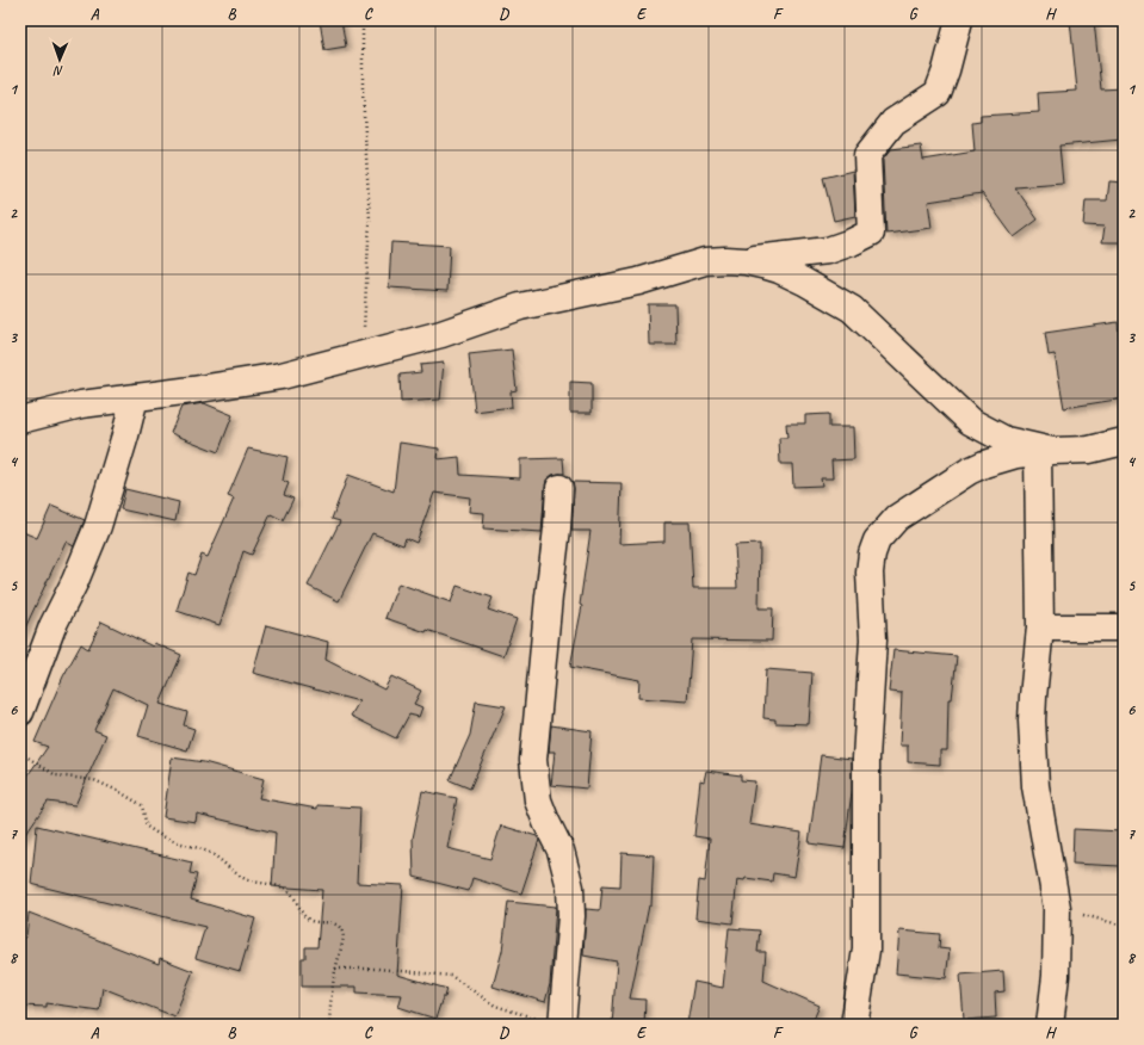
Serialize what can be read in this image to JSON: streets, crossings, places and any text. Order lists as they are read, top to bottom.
{
  "north": "bottom",
  "grid": {
    "columns": [
      "A",
      "B",
      "C",
      "D",
      "E",
      "F",
      "G",
      "H"
    ],
    "rows": [
      "1",
      "2",
      "3",
      "4",
      "5",
      "6",
      "7",
      "8"
    ]
  }
}
